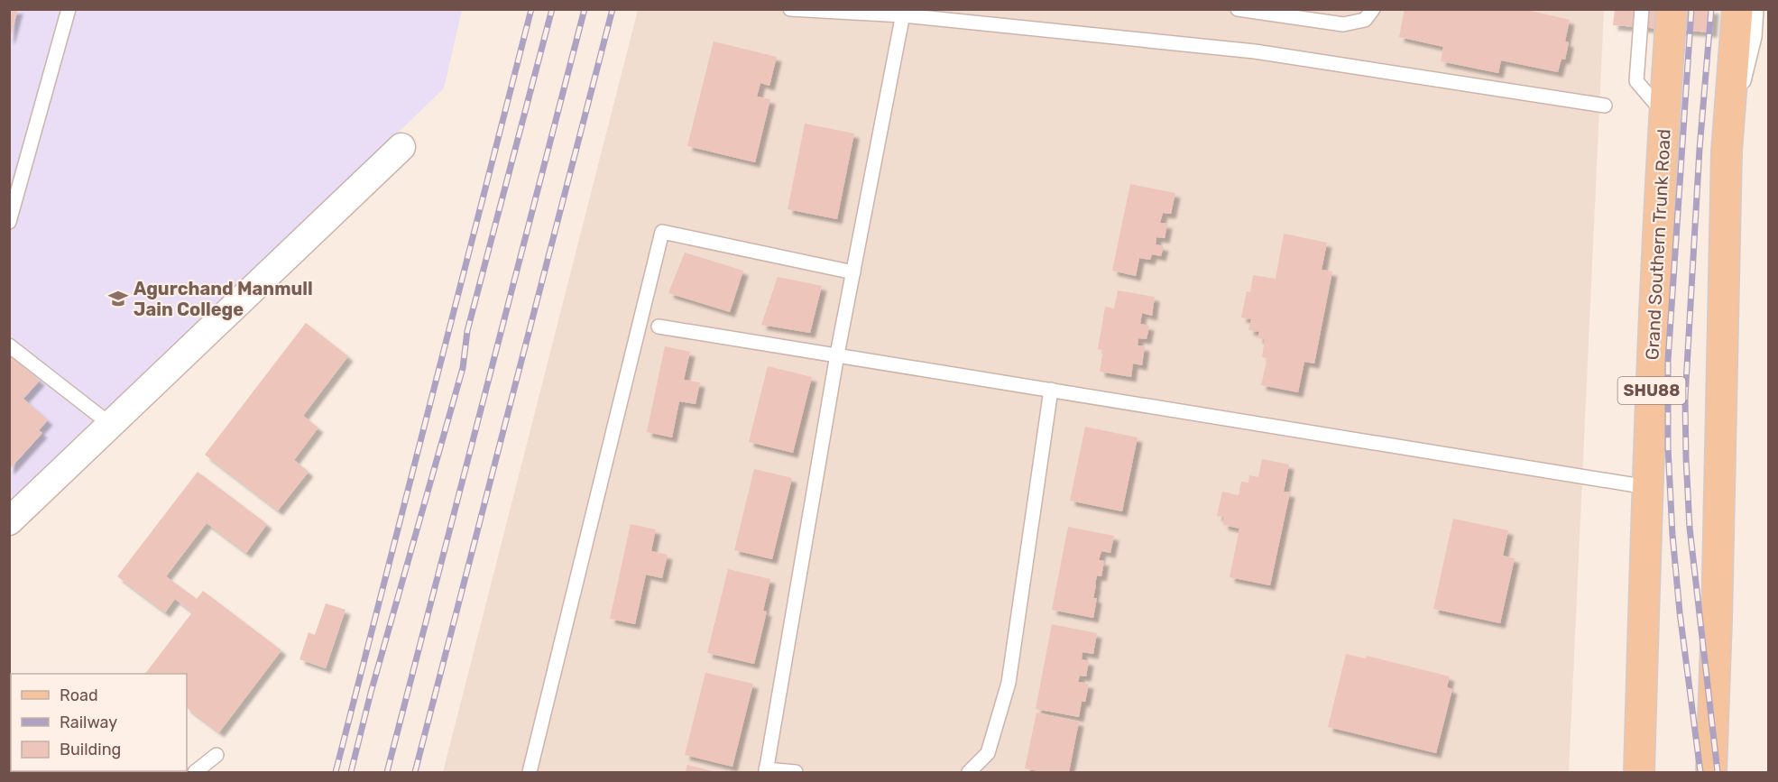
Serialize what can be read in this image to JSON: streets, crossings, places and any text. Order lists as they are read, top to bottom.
{
  "streets": {
    "main road": ["Grand Southern Trunk Road", "SHU88"]
  },
  "places": {
    "school or university": ["Agurchand Manmull Jain College"]
  },
  "legend": ["Road", "Railway", "Building"]
}
